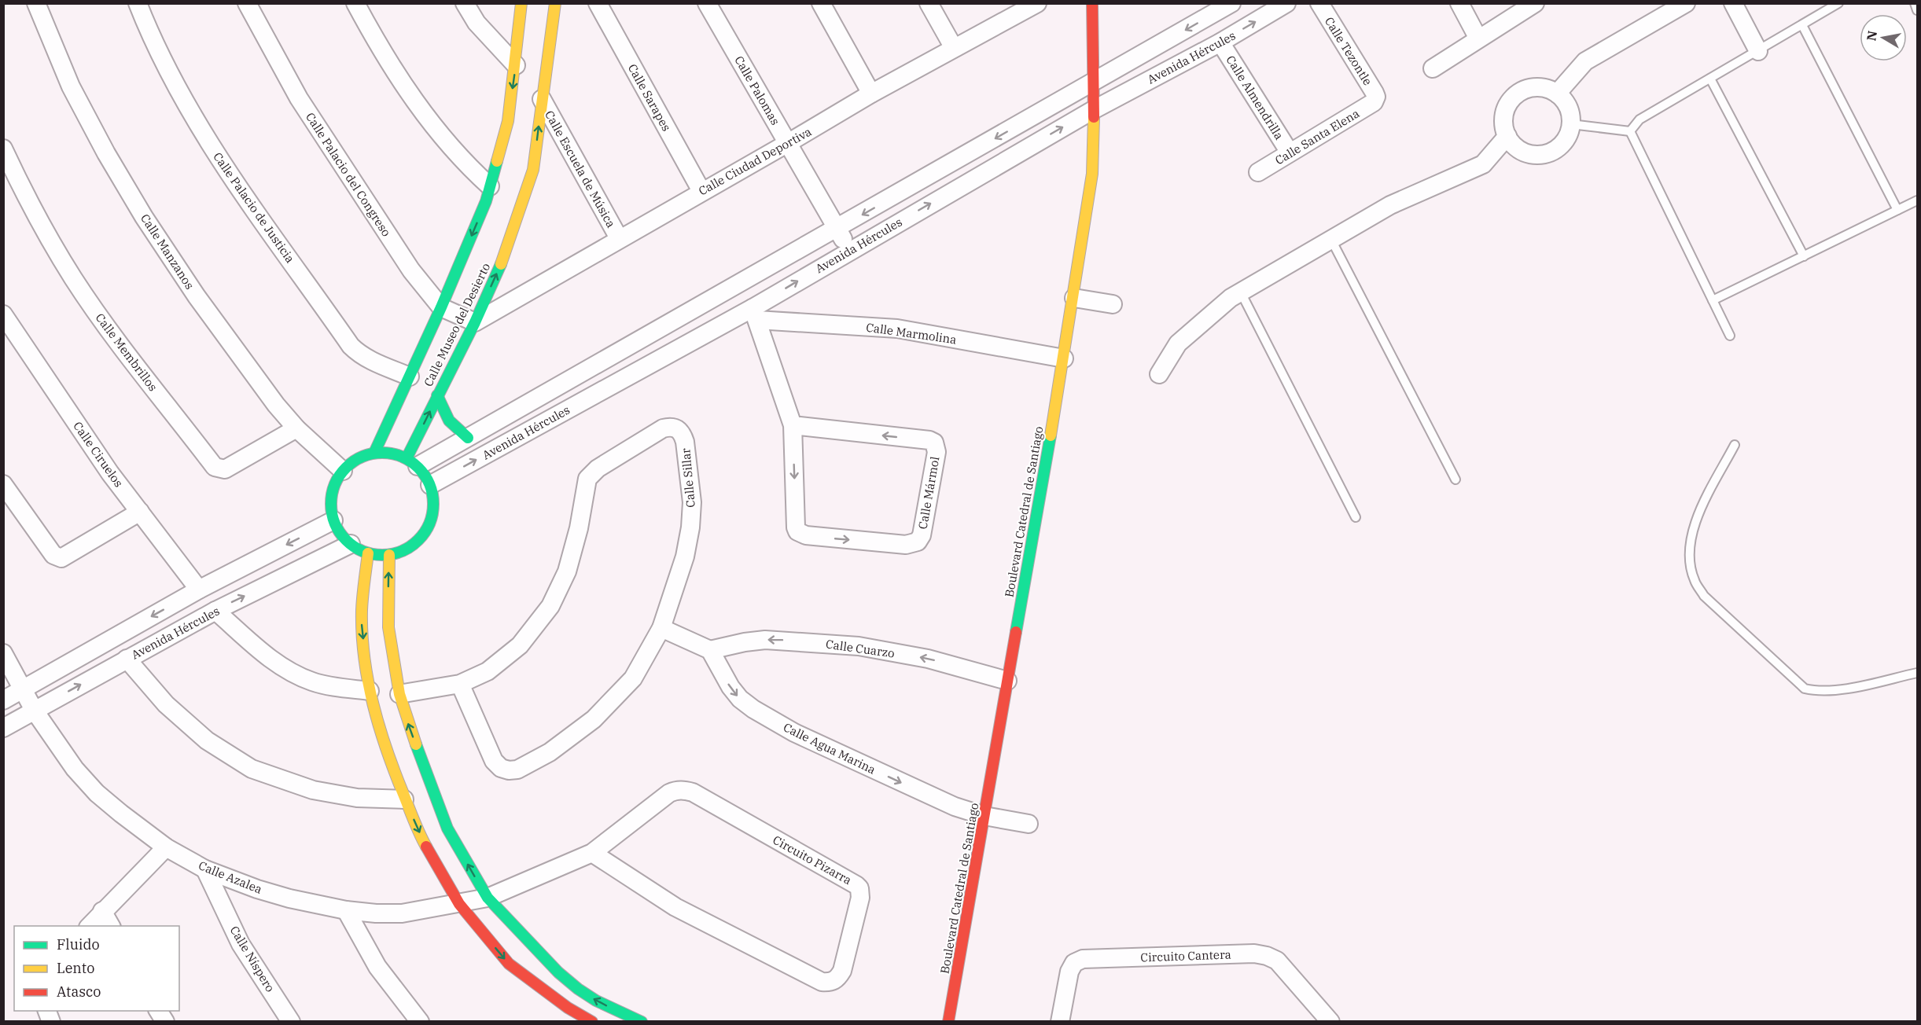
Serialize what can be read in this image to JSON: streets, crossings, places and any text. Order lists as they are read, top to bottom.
{
  "streets": {
    "street": [
      "Calle Tezontle",
      "Avenida Hércules",
      "Calle Palomas",
      "Calle Sarapes",
      "Calle Almendrilla",
      "Calle Santa Elena",
      "Calle Ciudad Deportiva",
      "Calle Escuela de Música",
      "Calle Palacio del Congreso",
      "Calle Palacio de Justicia",
      "Calle Manzanos",
      "Calle Museo del Desierto",
      "Calle Marmolina",
      "Calle Membrillos",
      "Calle Ciruelos",
      "Calle Sillar",
      "Calle Mármol",
      "Boulevard Catedral de Santiago",
      "Calle Cuarzo",
      "Calle Agua Marina",
      "Circuito Pizarra",
      "Calle Azalea",
      "Circuito Cantera",
      "Calle Níspero"
    ]
  },
  "crossings": [
    ["Calle Tezontle", "Calle Santa Elena"],
    ["Avenida Hércules", "Calle Palomas"],
    ["Avenida Hércules", "Calle Almendrilla"],
    ["Avenida Hércules", "Calle Manzanos"],
    ["Avenida Hércules", "Calle Museo del Desierto"],
    ["Avenida Hércules", "Calle Marmolina"],
    ["Avenida Hércules", "Calle Mármol"],
    ["Avenida Hércules", "Boulevard Catedral de Santiago"],
    ["Avenida Hércules", "Calle Azalea"],
    ["Calle Palomas", "Calle Ciudad Deportiva"],
    ["Calle Sarapes", "Calle Ciudad Deportiva"],
    ["Calle Almendrilla", "Calle Santa Elena"],
    ["Calle Ciudad Deportiva", "Calle Escuela de Música"],
    ["Calle Ciudad Deportiva", "Calle Palacio del Congreso"],
    ["Calle Ciudad Deportiva", "Calle Museo del Desierto"],
    ["Calle Escuela de Música", "Calle Museo del Desierto"],
    ["Calle Palacio del Congreso", "Calle Museo del Desierto"],
    ["Calle Palacio de Justicia", "Calle Museo del Desierto"],
    ["Calle Manzanos", "Calle Museo del Desierto"],
    ["Calle Manzanos", "Calle Membrillos"],
    ["Calle Marmolina", "Calle Mármol"],
    ["Calle Marmolina", "Boulevard Catedral de Santiago"],
    ["Boulevard Catedral de Santiago", "Calle Cuarzo"],
    ["Boulevard Catedral de Santiago", "Calle Agua Marina"],
    ["Calle Cuarzo", "Calle Agua Marina"],
    ["Circuito Pizarra", "Calle Azalea"],
    ["Calle Azalea", "Calle Níspero"]
  ],
  "one_way": ["Calle Cuarzo", "Calle Agua Marina"],
  "legend": ["Fluido", "Lento", "Atasco"],
  "north": "left"
}
